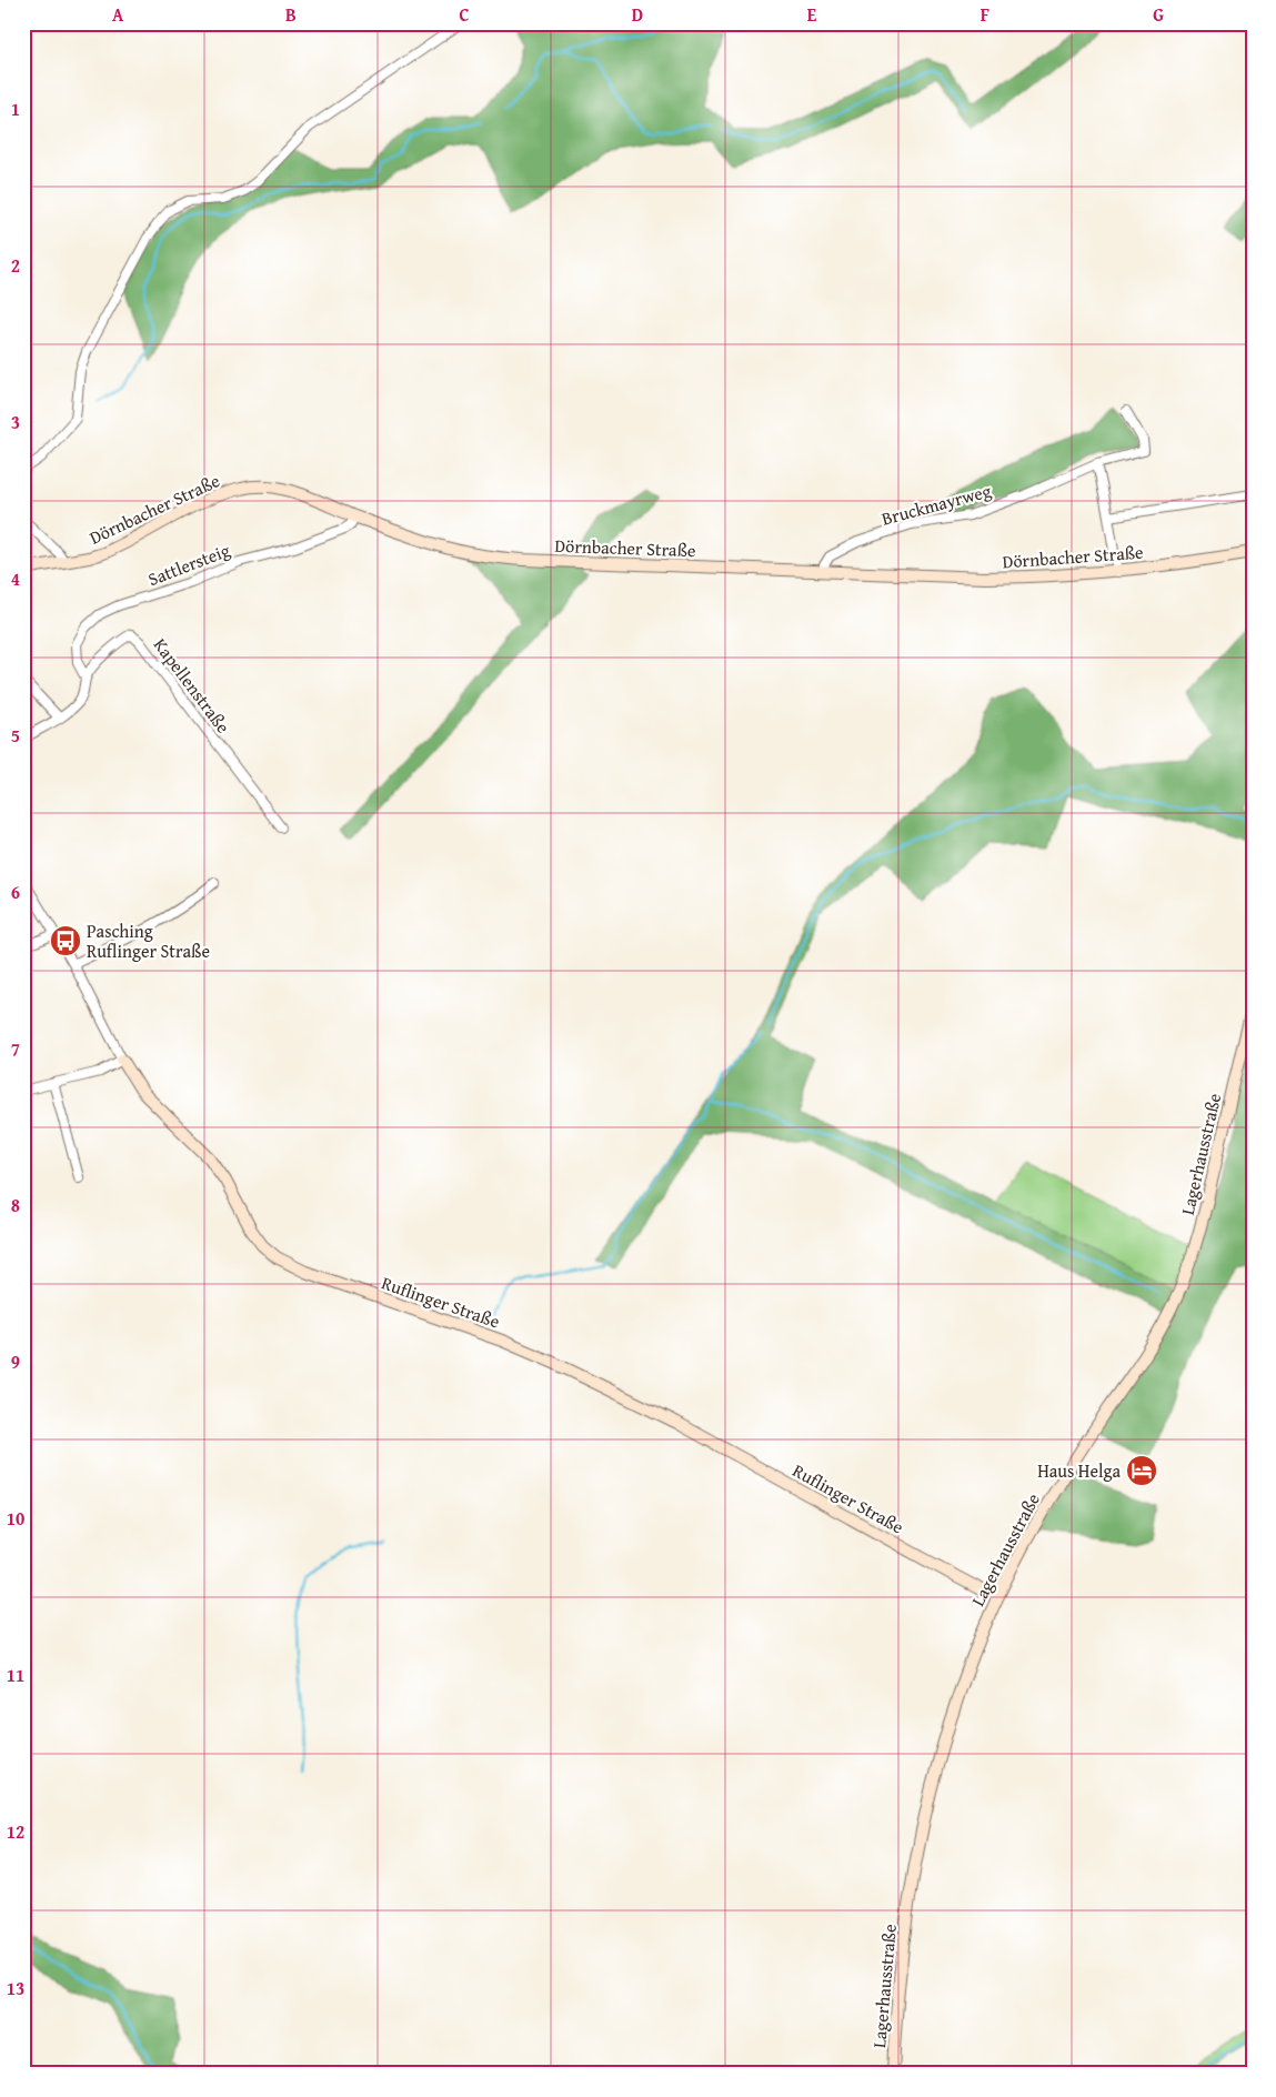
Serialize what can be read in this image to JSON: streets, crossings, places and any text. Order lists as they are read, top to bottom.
{
  "streets": {
    "street": [
      "Bruckmayrweg",
      "Dörnbacher Straße",
      "Sattlersteig",
      "Kapellenstraße",
      "Lagerhausstraße",
      "Ruflinger Straße"
    ]
  },
  "crossings": [
    ["Bruckmayrweg", "Dörnbacher Straße"],
    ["Dörnbacher Straße", "Sattlersteig"],
    ["Sattlersteig", "Kapellenstraße"],
    ["Lagerhausstraße", "Ruflinger Straße"]
  ],
  "places": {
    "bus stop": ["Pasching Ruflinger Straße"],
    "hotel": ["Haus Helga"]
  },
  "grid": {
    "columns": [
      "A",
      "B",
      "C",
      "D",
      "E",
      "F",
      "G"
    ],
    "rows": [
      "1",
      "2",
      "3",
      "4",
      "5",
      "6",
      "7",
      "8",
      "9",
      "10",
      "11",
      "12",
      "13"
    ]
  }
}
